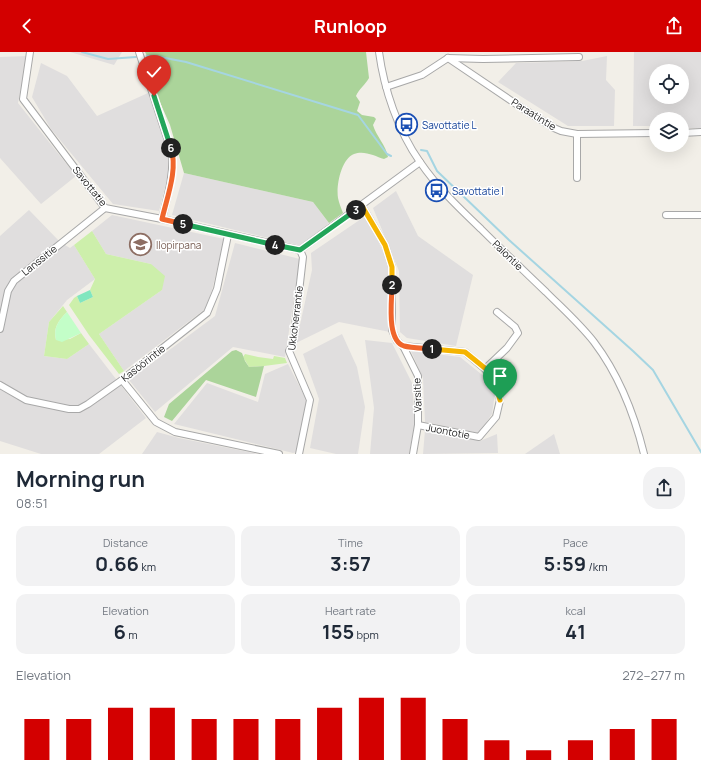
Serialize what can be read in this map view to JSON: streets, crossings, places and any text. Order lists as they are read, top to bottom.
{
  "streets": {
    "street": [
      "Paraatintie",
      "Savottatie",
      "Palontie",
      "Lanssitie",
      "Ukkoherrantie",
      "Kasöörintie",
      "Varsitie",
      "Juontotie"
    ]
  },
  "crossings": [
    ["Savottatie", "Lanssitie"],
    ["Savottatie", "Ukkoherrantie"],
    ["Savottatie", "Kasöörintie"],
    ["Varsitie", "Juontotie"]
  ],
  "places": {
    "bus stop": ["Savottatie L", "Savottatie I"],
    "school or university": ["Ilopirpana"]
  },
  "page": {
    "header": "Runloop",
    "pins": [
      "6",
      "3",
      "5",
      "4",
      "2",
      "1"
    ],
    "heading": ["Morning run", "08:51"],
    "stats": [
      ["Distance", "0.66 km"],
      ["Time", "3:57"],
      ["Pace", "5:59 /km"],
      ["Elevation", "6 m"],
      ["Heart rate", "155 bpm"],
      ["kcal", "41"]
    ],
    "chart": ["Elevation", "272–277 m"]
  }
}
